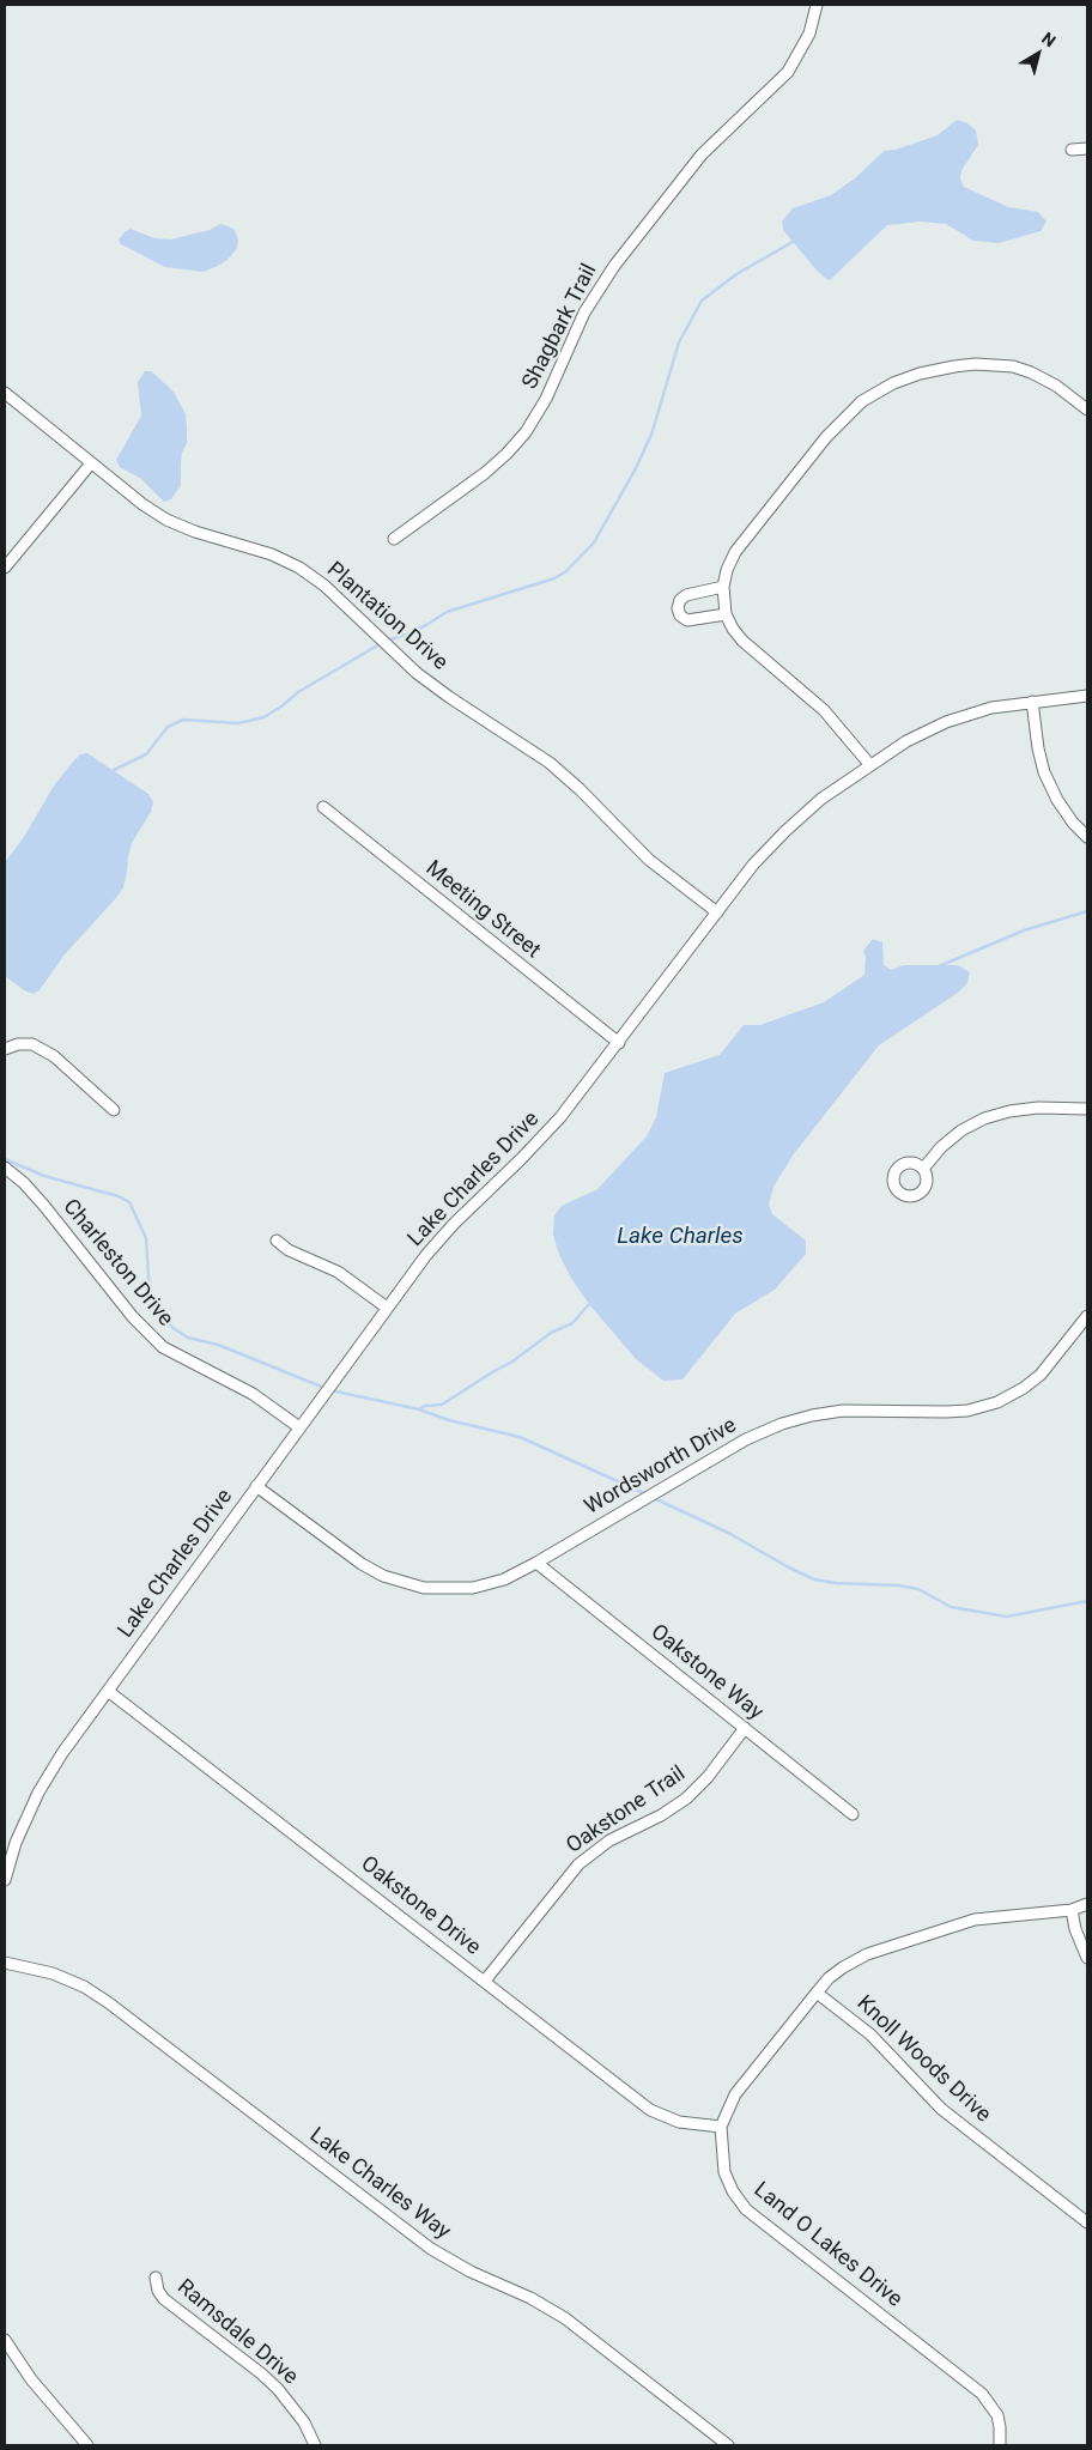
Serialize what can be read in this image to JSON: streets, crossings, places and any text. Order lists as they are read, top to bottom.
{
  "streets": {
    "street": [
      "Shagbark Trail",
      "Plantation Drive",
      "Meeting Street",
      "Lake Charles Drive",
      "Charleston Drive",
      "Wordsworth Drive",
      "Oakstone Way",
      "Oakstone Trail",
      "Oakstone Drive",
      "Knoll Woods Drive",
      "Lake Charles Way",
      "Land O Lakes Drive",
      "Ramsdale Drive"
    ]
  },
  "crossings": [
    ["Plantation Drive", "Lake Charles Drive"],
    ["Meeting Street", "Lake Charles Drive"],
    ["Lake Charles Drive", "Charleston Drive"],
    ["Lake Charles Drive", "Wordsworth Drive"],
    ["Lake Charles Drive", "Oakstone Drive"],
    ["Wordsworth Drive", "Oakstone Way"],
    ["Oakstone Way", "Oakstone Trail"],
    ["Oakstone Trail", "Oakstone Drive"],
    ["Oakstone Drive", "Land O Lakes Drive"],
    ["Knoll Woods Drive", "Land O Lakes Drive"]
  ],
  "water": ["Lake Charles"],
  "north": "top right"
}
